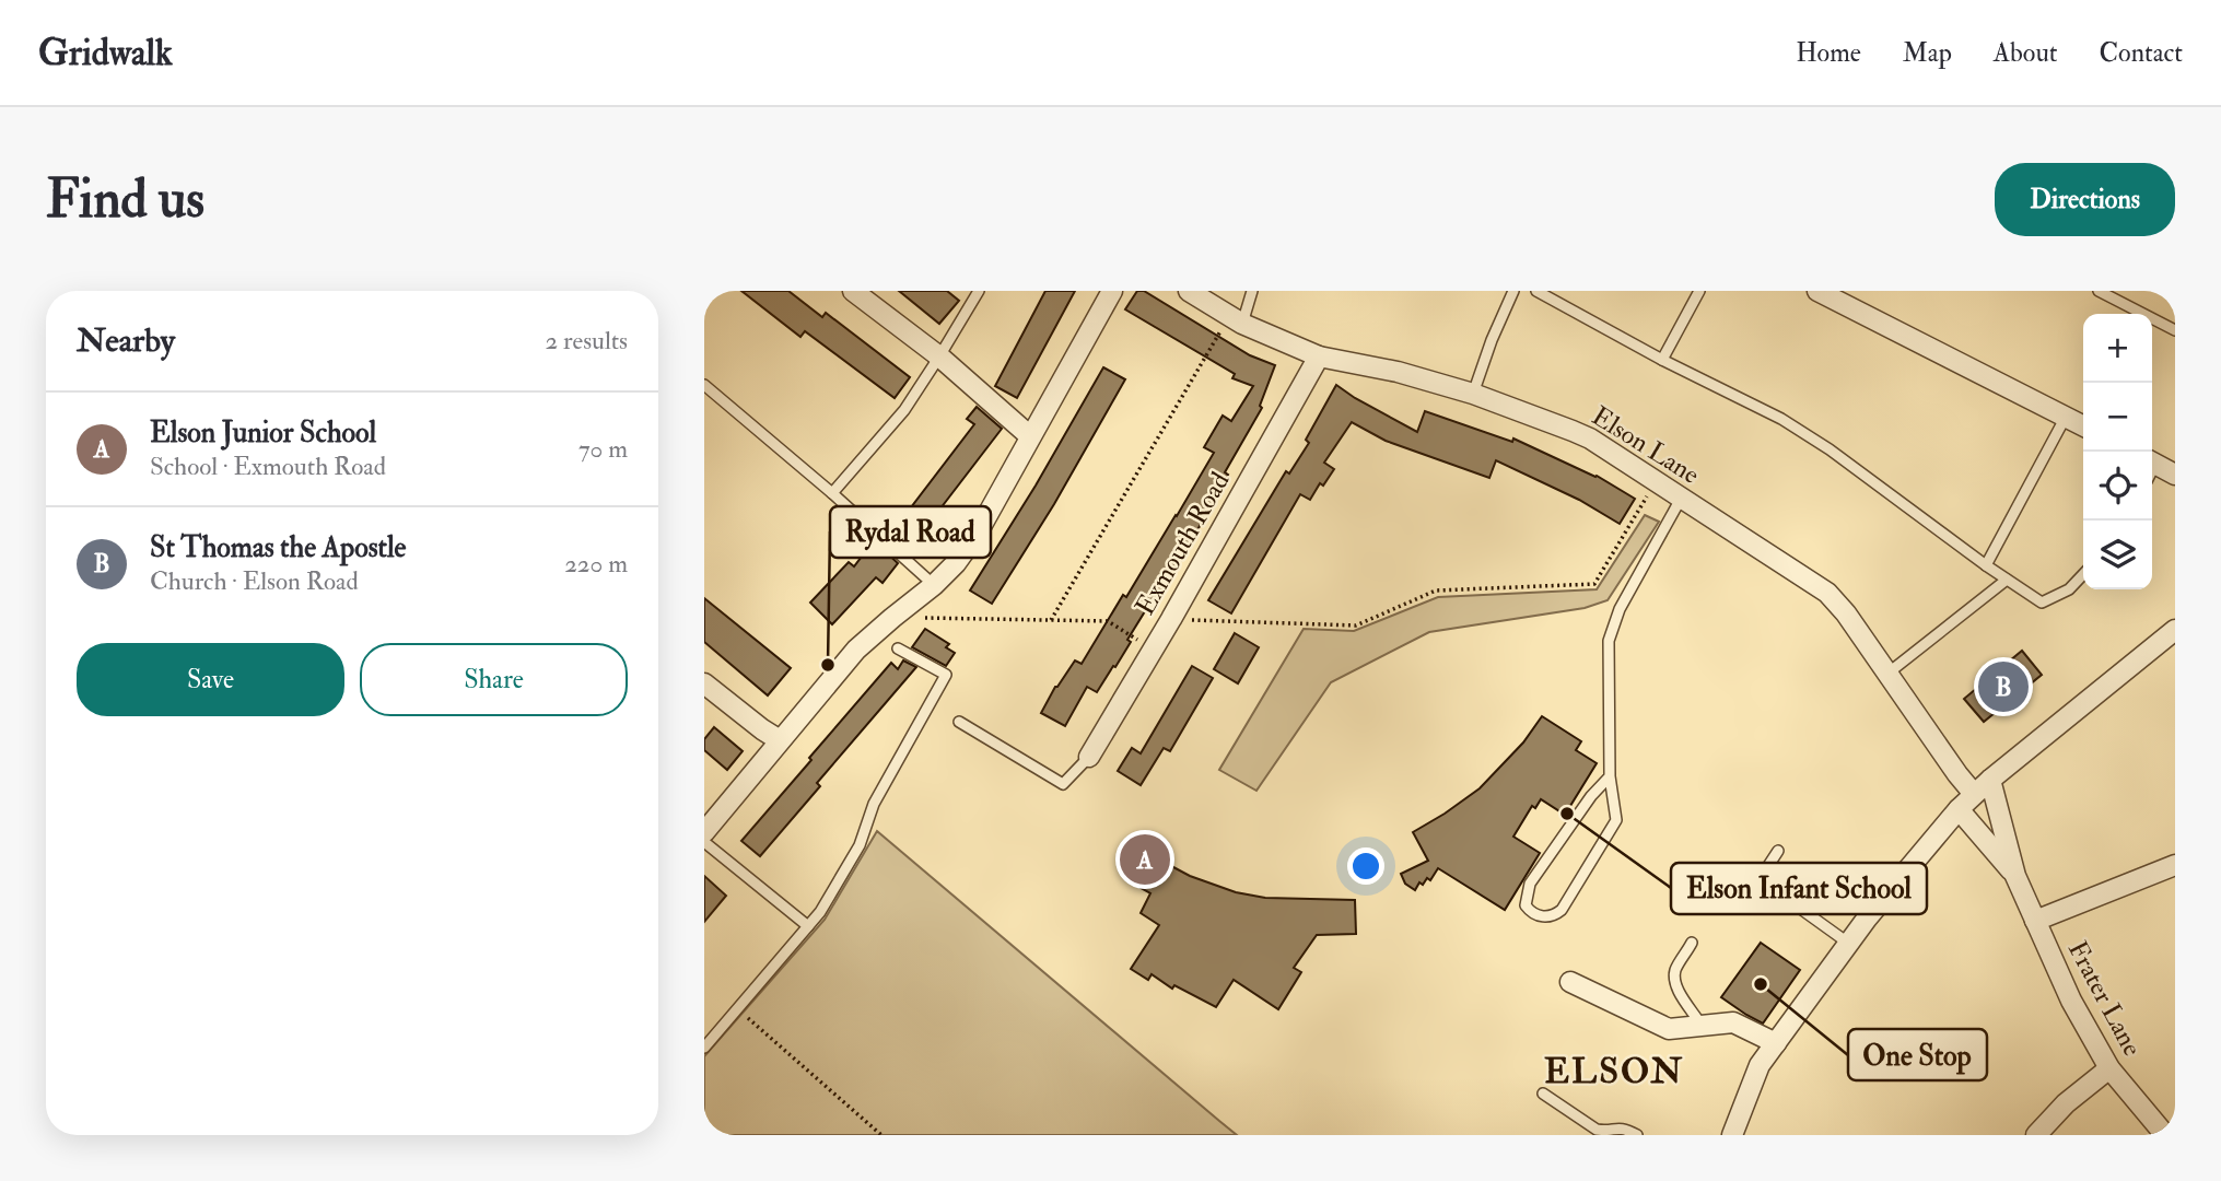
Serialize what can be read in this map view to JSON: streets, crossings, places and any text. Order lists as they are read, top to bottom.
{
  "streets": {
    "street": ["Elson Lane", "Exmouth Road", "Frater Lane"]
  },
  "crossings": [
    ["Elson Lane", "Exmouth Road"]
  ],
  "districts": ["ELSON"],
  "places": ["Rydal Road", "Elson Infant School", "One Stop"],
  "page": {
    "header": "Gridwalk",
    "nav": [
      "Home",
      "Map",
      "About",
      "Contact"
    ],
    "buttons": [
      "Directions",
      ["Save", "Share"]
    ],
    "title": "Find us",
    "heading": ["Nearby", "2 results"],
    "map_buttons": ["+", "−"],
    "list": [
      {
        "mark": "A",
        "name": "Elson Junior School",
        "note": "School · Exmouth Road",
        "value": "70 m"
      },
      {
        "mark": "B",
        "name": "St Thomas the Apostle",
        "note": "Church · Elson Road",
        "value": "220 m"
      }
    ],
    "pins": ["B", "A"]
  }
}
